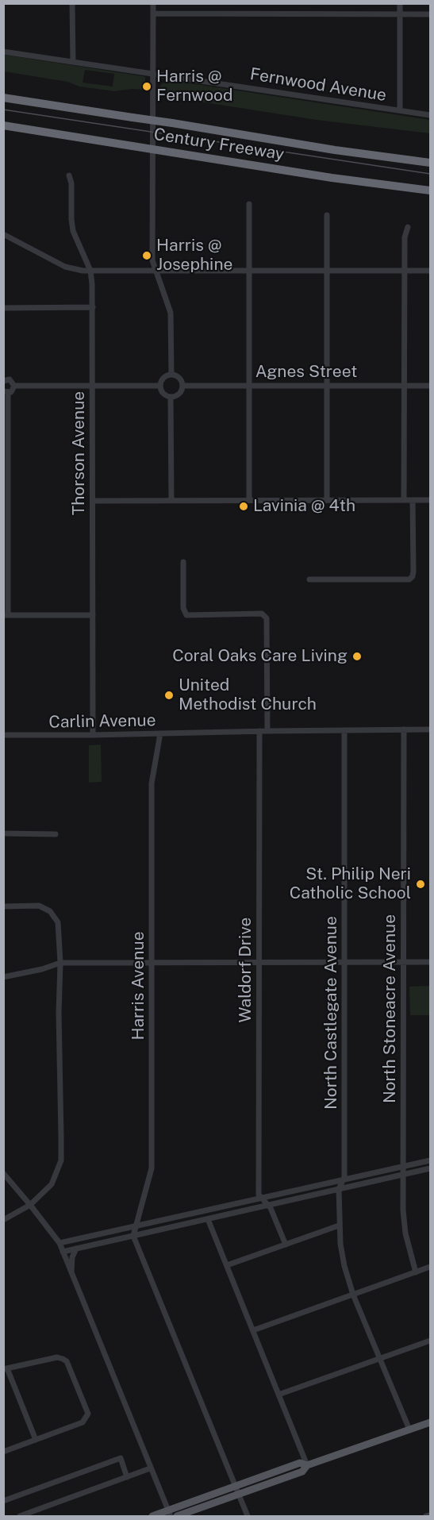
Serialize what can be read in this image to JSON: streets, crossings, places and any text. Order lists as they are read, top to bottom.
{
  "streets": {
    "highway": ["Century Freeway"],
    "street": [
      "Fernwood Avenue",
      "Agnes Street",
      "Thorson Avenue",
      "Carlin Avenue",
      "Waldorf Drive",
      "Harris Avenue",
      "North Stoneacre Avenue",
      "North Castlegate Avenue"
    ]
  },
  "crossings": [
    ["Thorson Avenue", "Carlin Avenue"],
    ["Carlin Avenue", "Waldorf Drive"],
    ["Carlin Avenue", "Harris Avenue"],
    ["Carlin Avenue", "North Stoneacre Avenue"],
    ["Carlin Avenue", "North Castlegate Avenue"]
  ],
  "places": [
    "Harris @ Fernwood",
    "Harris @ Josephine",
    "Lavinia @ 4th",
    "Coral Oaks Care Living",
    "United Methodist Church",
    "St. Philip Neri Catholic School"
  ]
}
